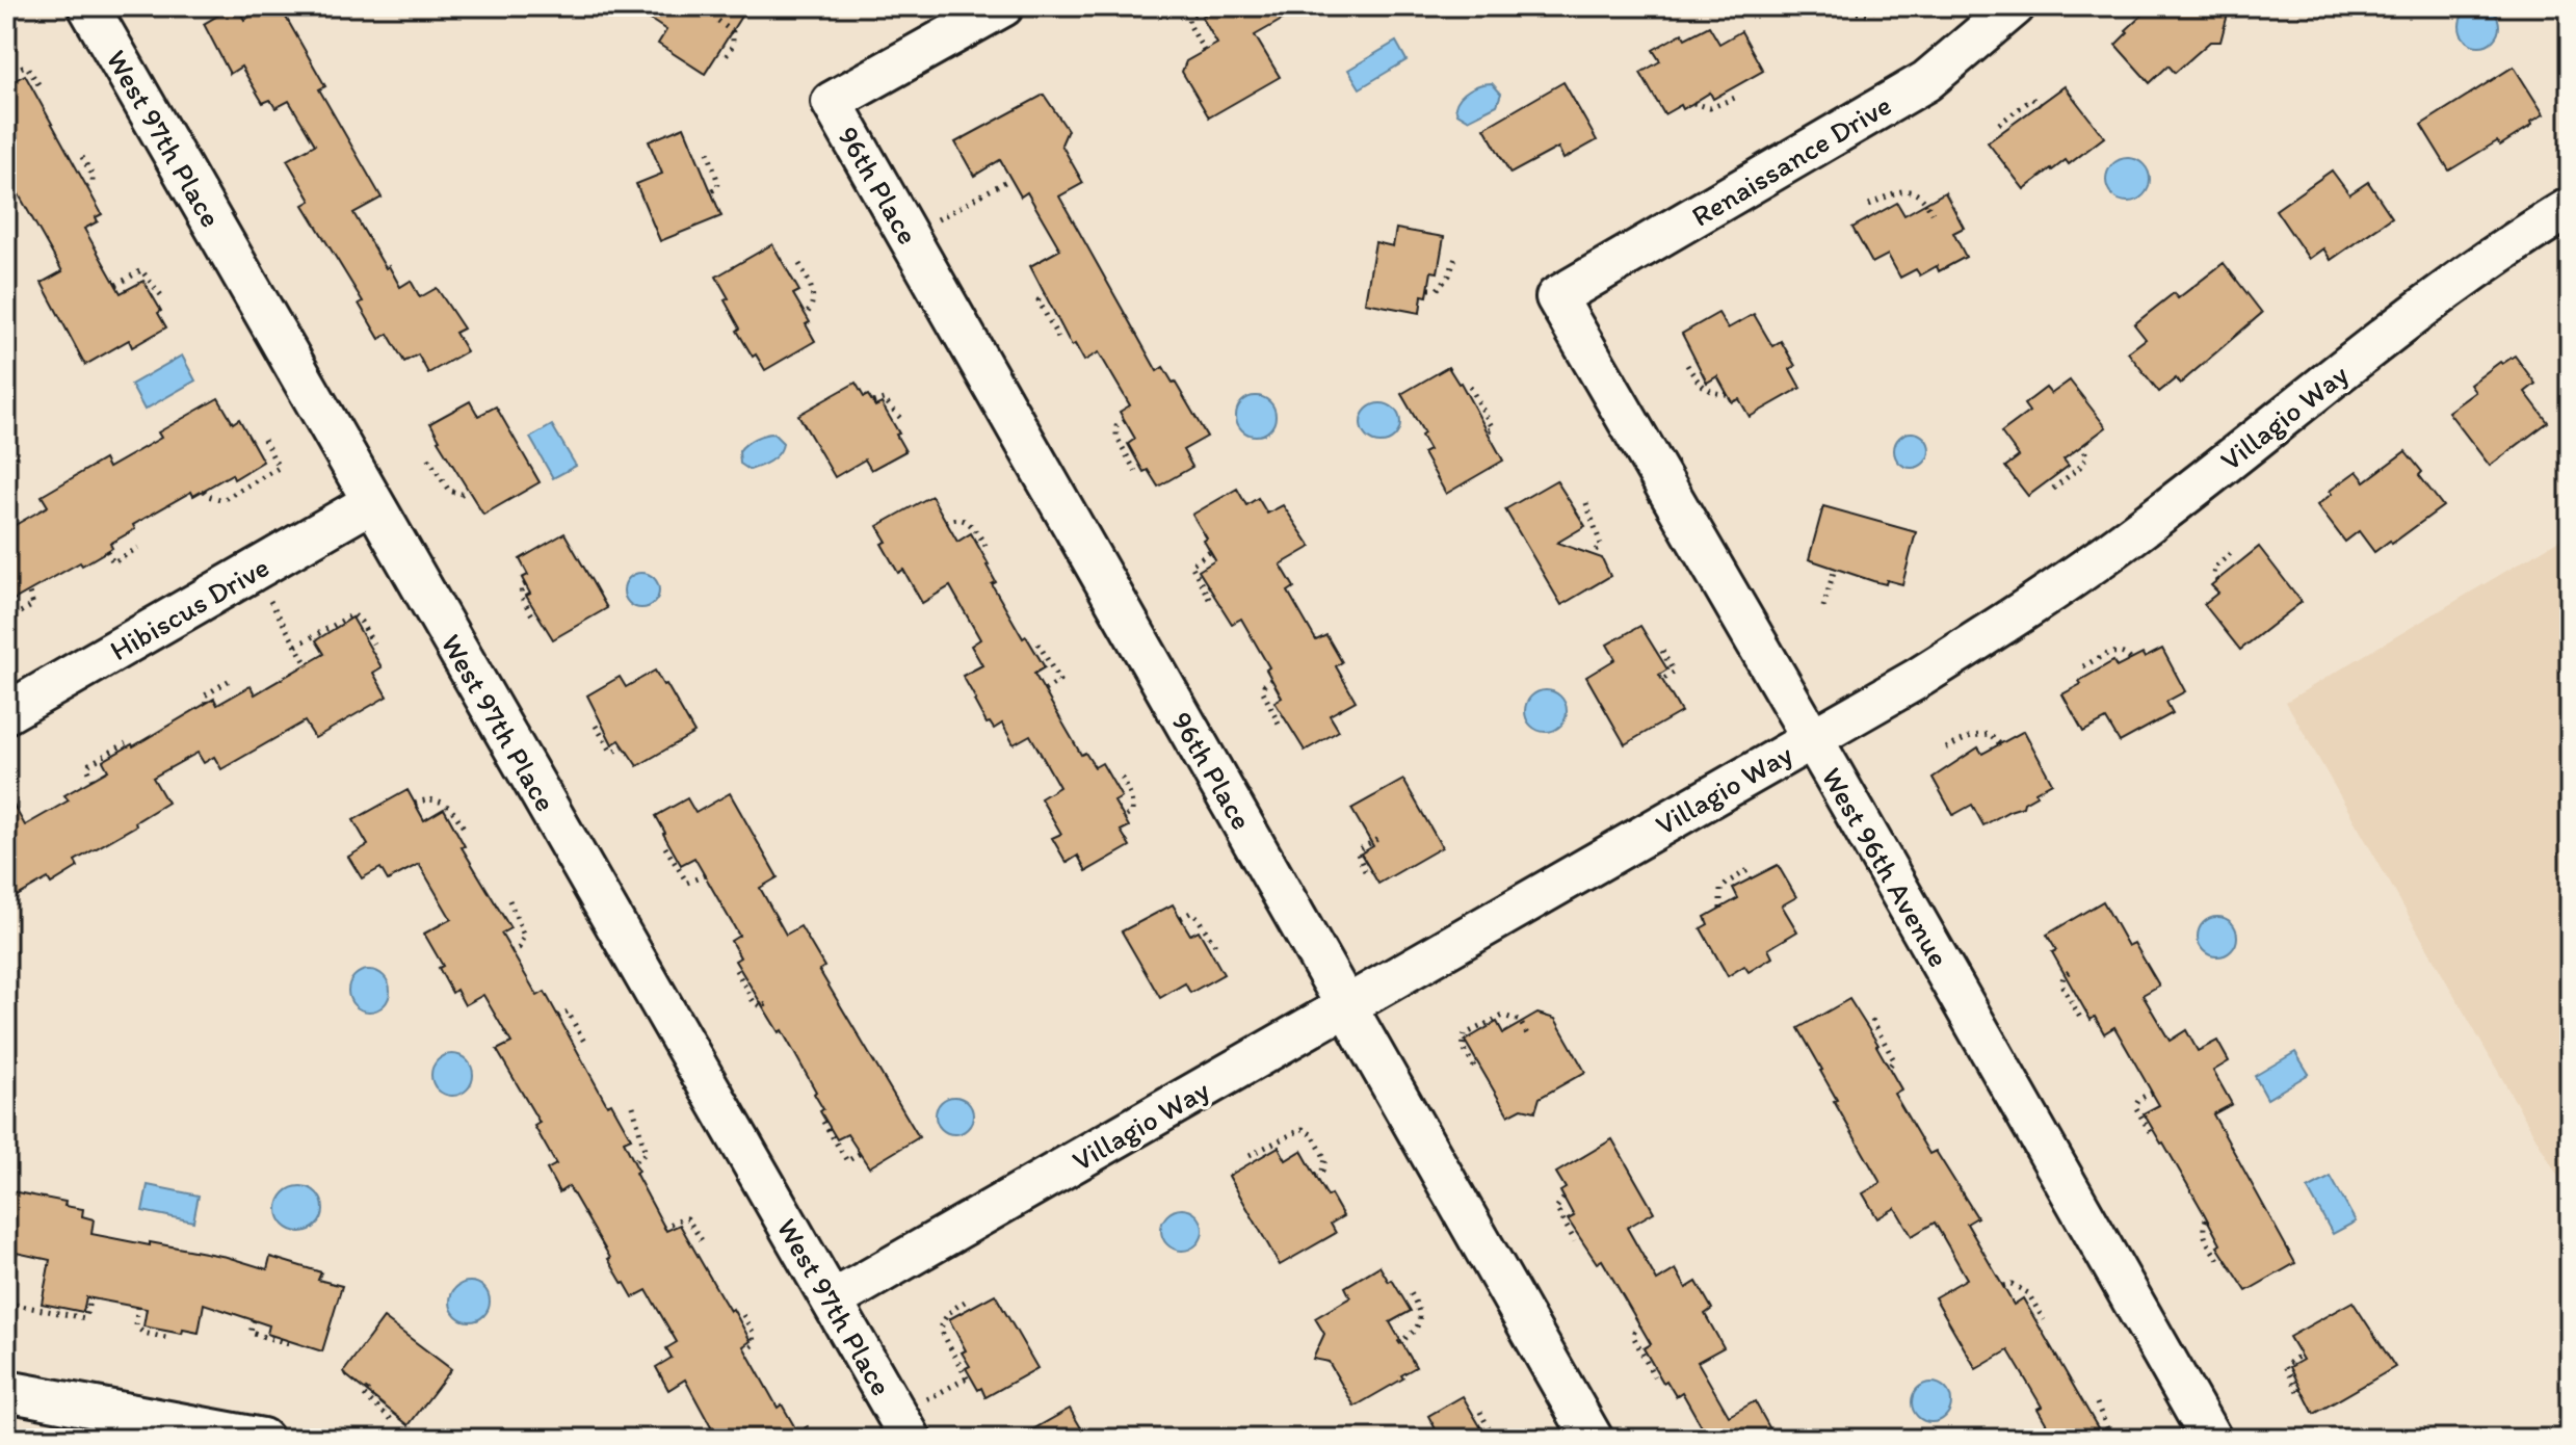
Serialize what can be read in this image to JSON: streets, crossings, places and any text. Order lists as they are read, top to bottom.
{
  "streets": {
    "street": [
      "West 97th Place",
      "Renaissance Drive",
      "96th Place",
      "Villagio Way",
      "Hibiscus Drive",
      "West 96th Avenue"
    ]
  },
  "crossings": [
    ["West 97th Place", "Villagio Way"],
    ["West 97th Place", "Hibiscus Drive"],
    ["Renaissance Drive", "West 96th Avenue"],
    ["96th Place", "Villagio Way"],
    ["Villagio Way", "West 96th Avenue"]
  ]
}
